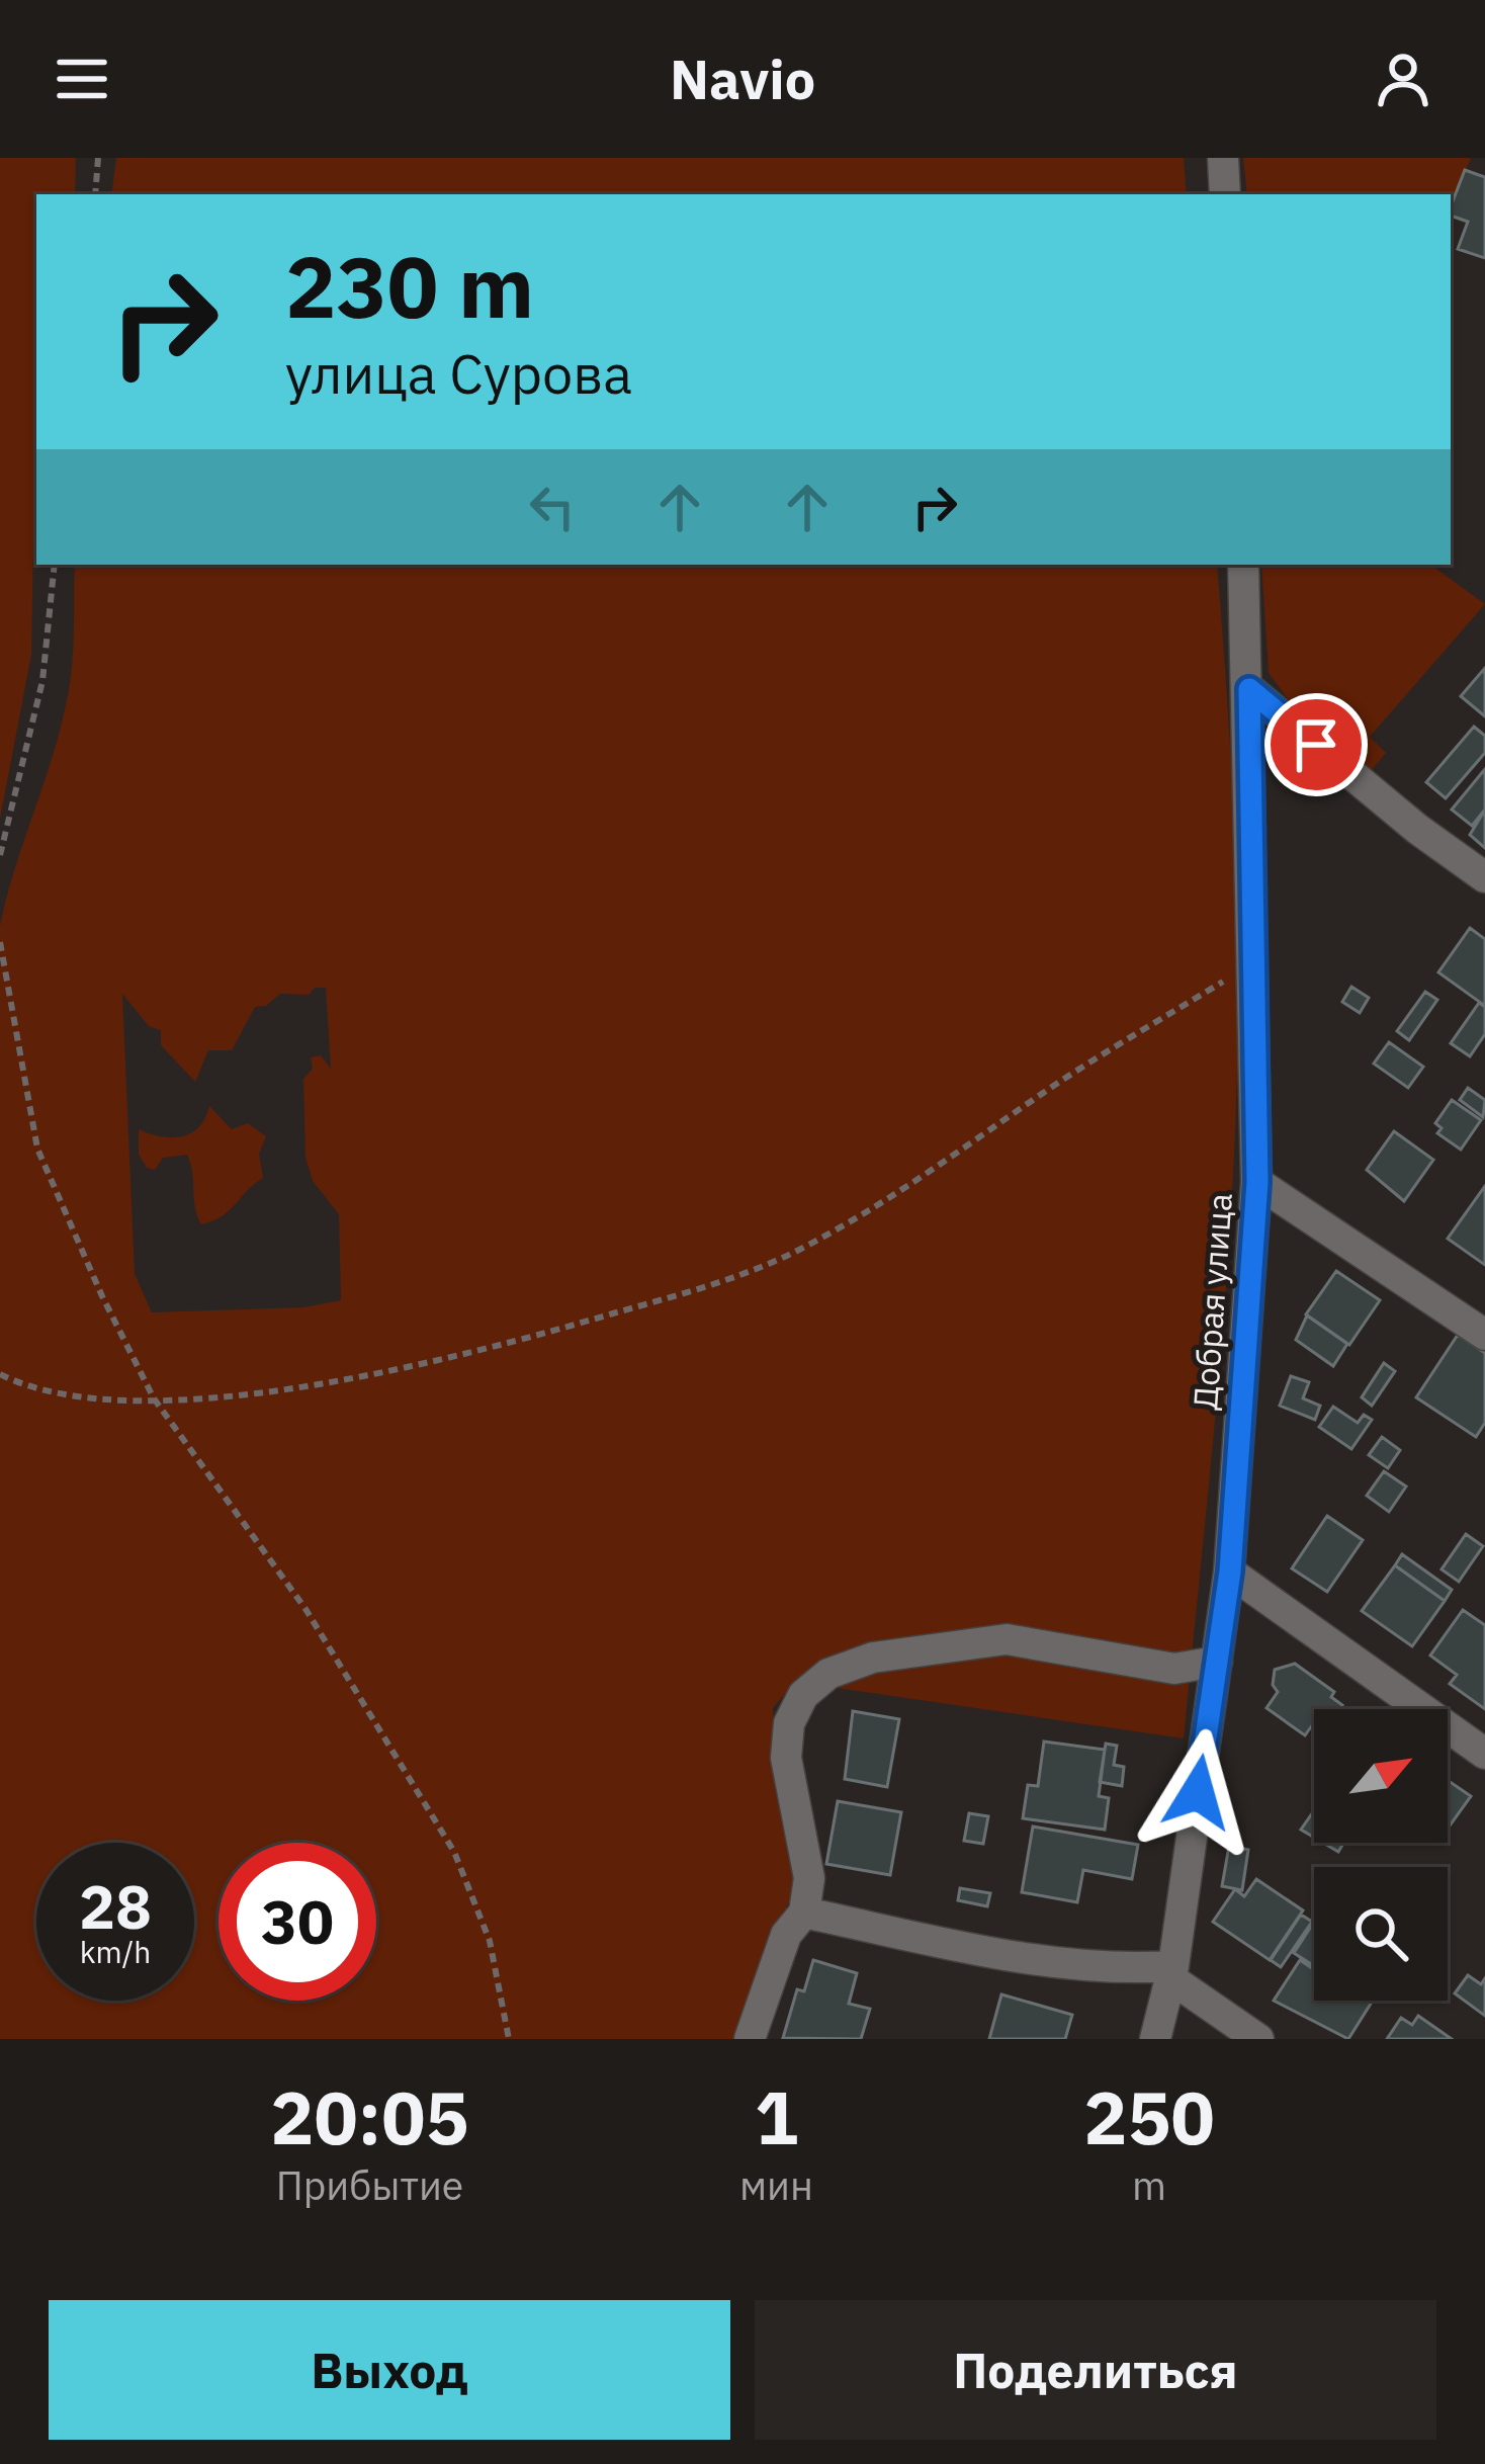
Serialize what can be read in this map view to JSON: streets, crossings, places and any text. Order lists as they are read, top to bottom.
{
  "streets": {
    "street": ["Добрая улица"]
  },
  "north": "top right",
  "page": {
    "header": "Navio",
    "turn": ["230 m", "улица Сурова"],
    "speed": "28 km/h",
    "limit": "30",
    "eta": [
      "20:05",
      "Прибытие",
      "1",
      "мин",
      "250",
      "m"
    ],
    "buttons": ["Выход", "Поделиться"]
  }
}
